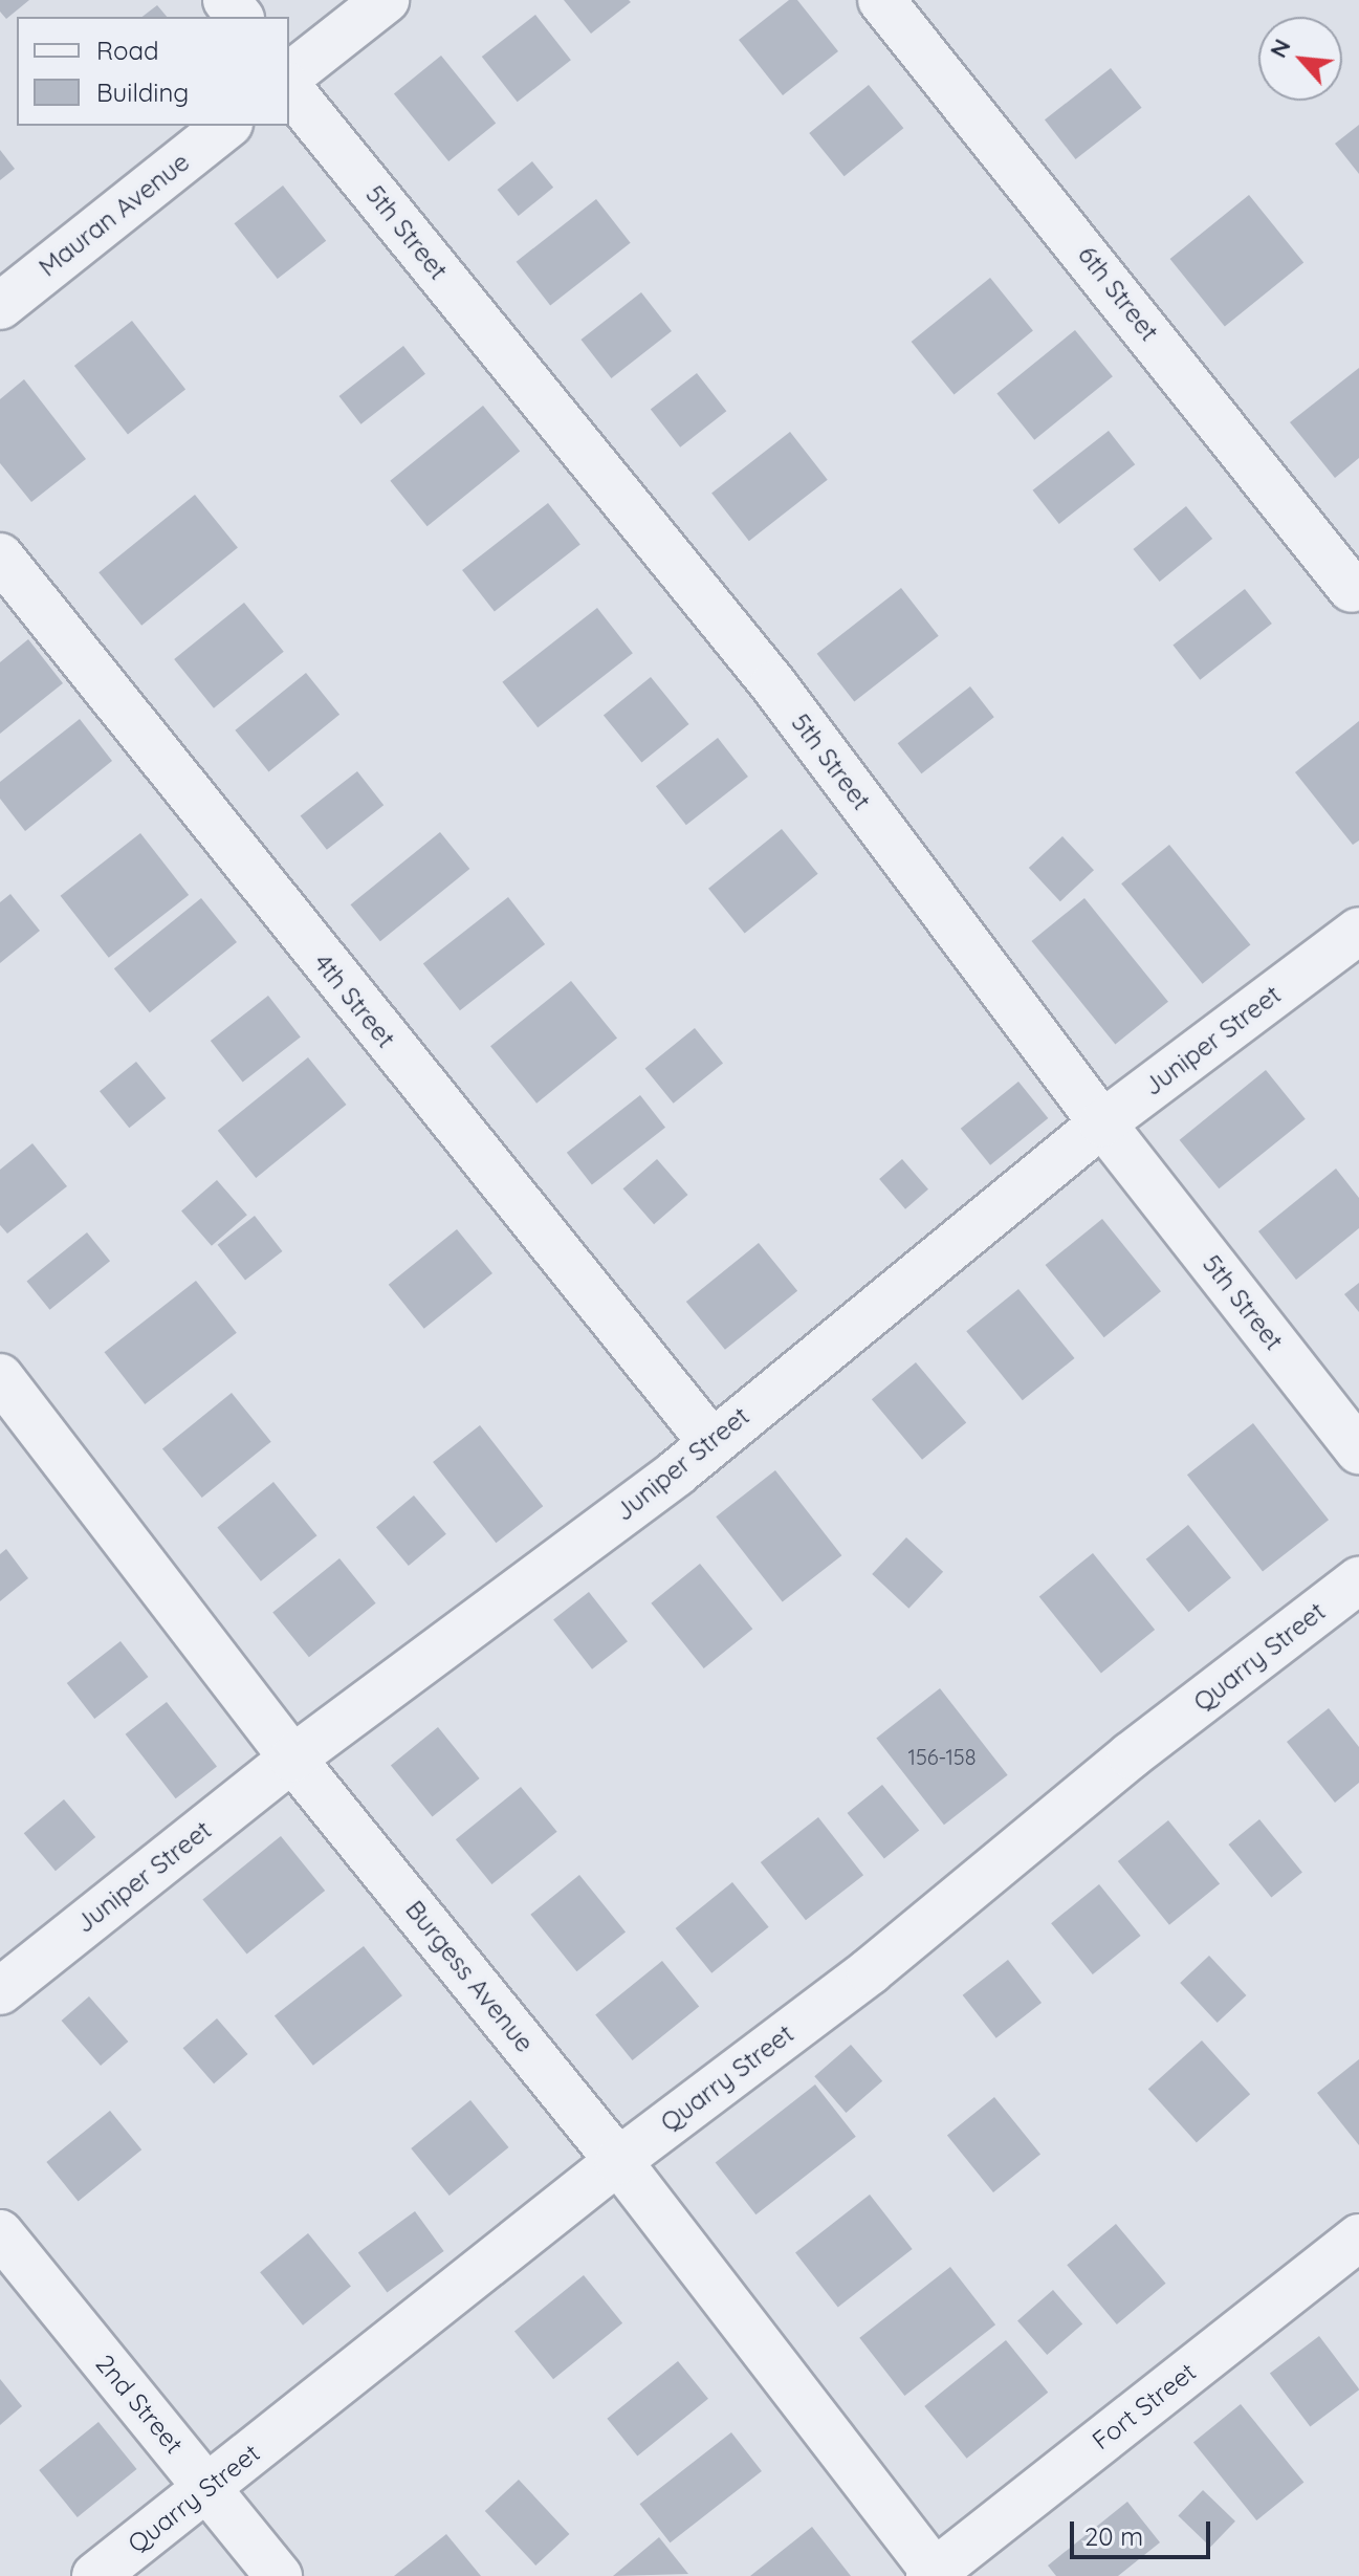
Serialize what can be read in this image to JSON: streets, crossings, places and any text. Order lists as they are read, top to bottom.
{
  "streets": {
    "street": [
      "Mauran Avenue",
      "5th Street",
      "6th Street",
      "4th Street",
      "Juniper Street",
      "Quarry Street",
      "Burgess Avenue",
      "2nd Street",
      "Fort Street"
    ]
  },
  "crossings": [
    ["5th Street", "Juniper Street"],
    ["4th Street", "Juniper Street"],
    ["Juniper Street", "Burgess Avenue"],
    ["Quarry Street", "Burgess Avenue"],
    ["Quarry Street", "2nd Street"],
    ["Burgess Avenue", "Fort Street"]
  ],
  "house_numbers": ["156-158"],
  "legend": ["Road", "Building"],
  "scale_bar": "20 m",
  "north": "top left"
}
